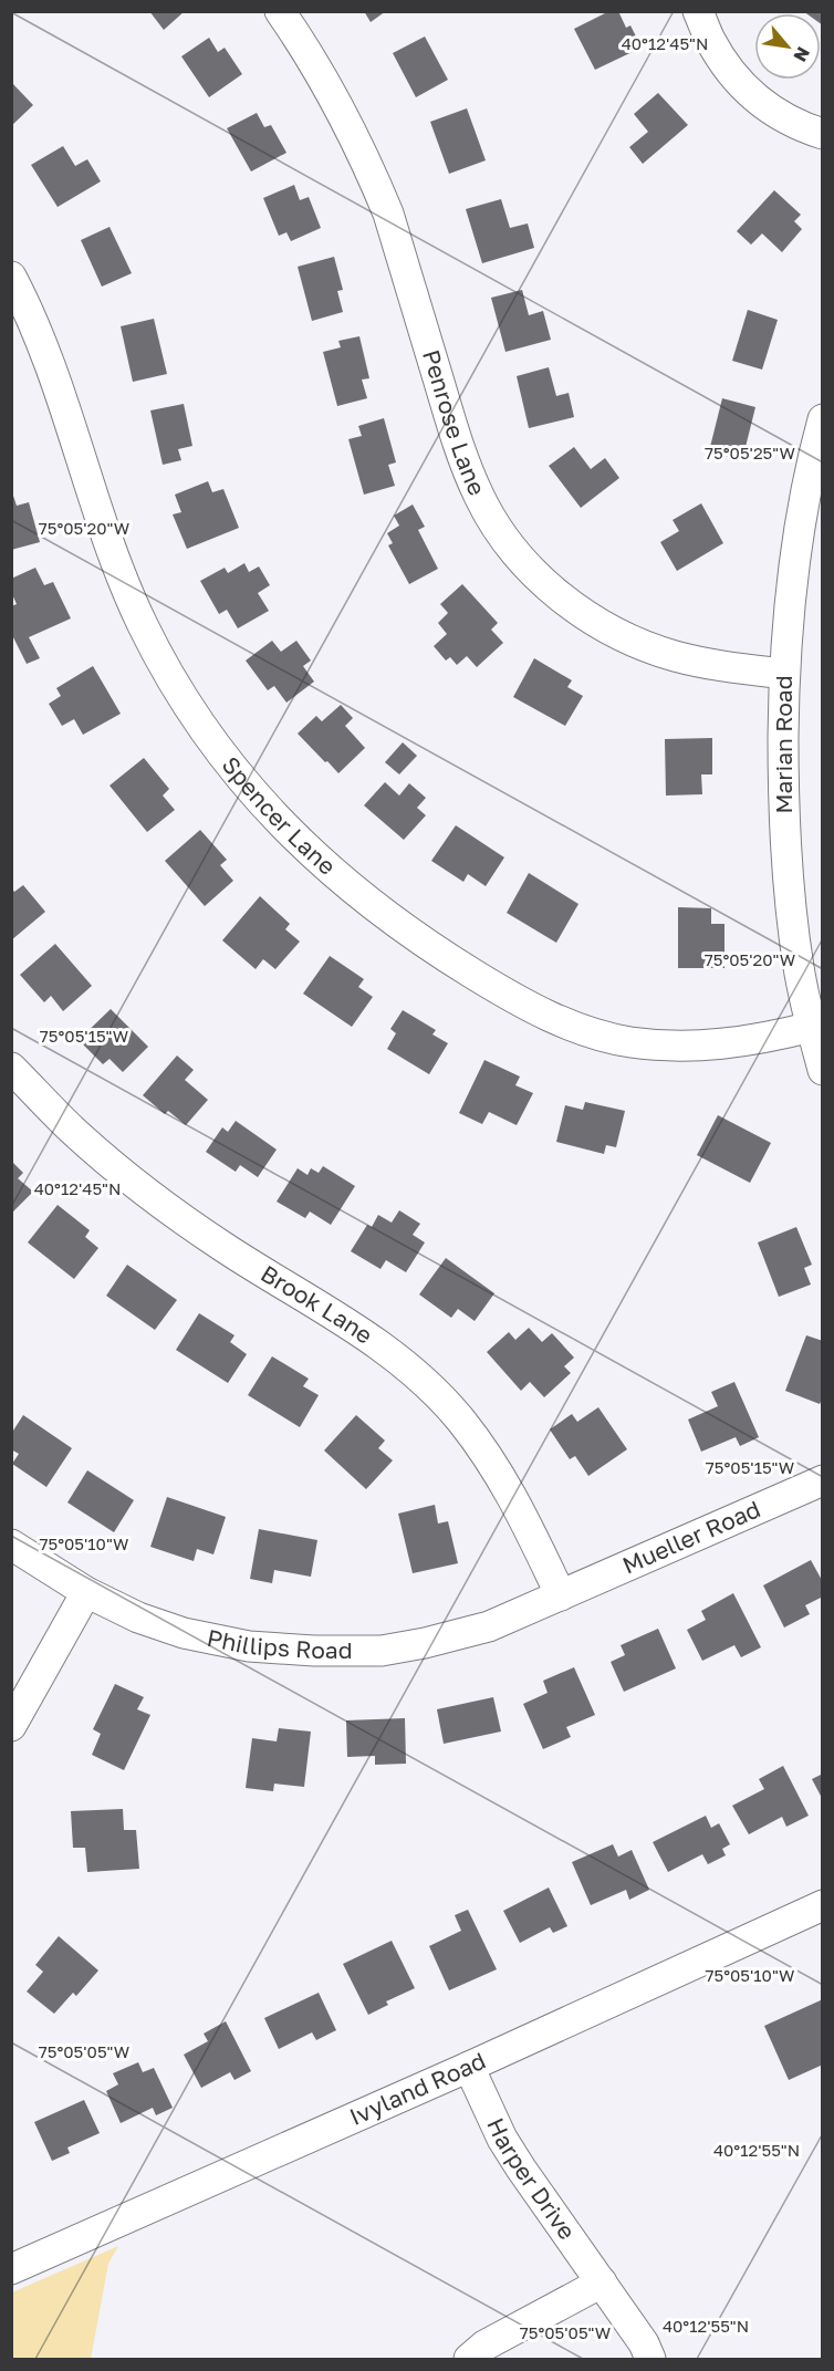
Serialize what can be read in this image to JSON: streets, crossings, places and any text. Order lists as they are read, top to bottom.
{
  "streets": {
    "street": [
      "Penrose Lane",
      "Marian Road",
      "Spencer Lane",
      "Brook Lane",
      "Mueller Road",
      "Phillips Road",
      "Ivyland Road",
      "Harper Drive"
    ]
  },
  "crossings": [
    ["Penrose Lane", "Marian Road"],
    ["Marian Road", "Spencer Lane"],
    ["Brook Lane", "Mueller Road"],
    ["Brook Lane", "Phillips Road"],
    ["Mueller Road", "Phillips Road"],
    ["Ivyland Road", "Harper Drive"]
  ],
  "north": "bottom right",
  "coordinates": [
    "40°12'45\"N",
    "75°05'25\"W",
    "75°05'20\"W",
    "75°05'15\"W",
    "75°05'10\"W",
    "75°05'05\"W",
    "40°12'55\"N"
  ]
}
